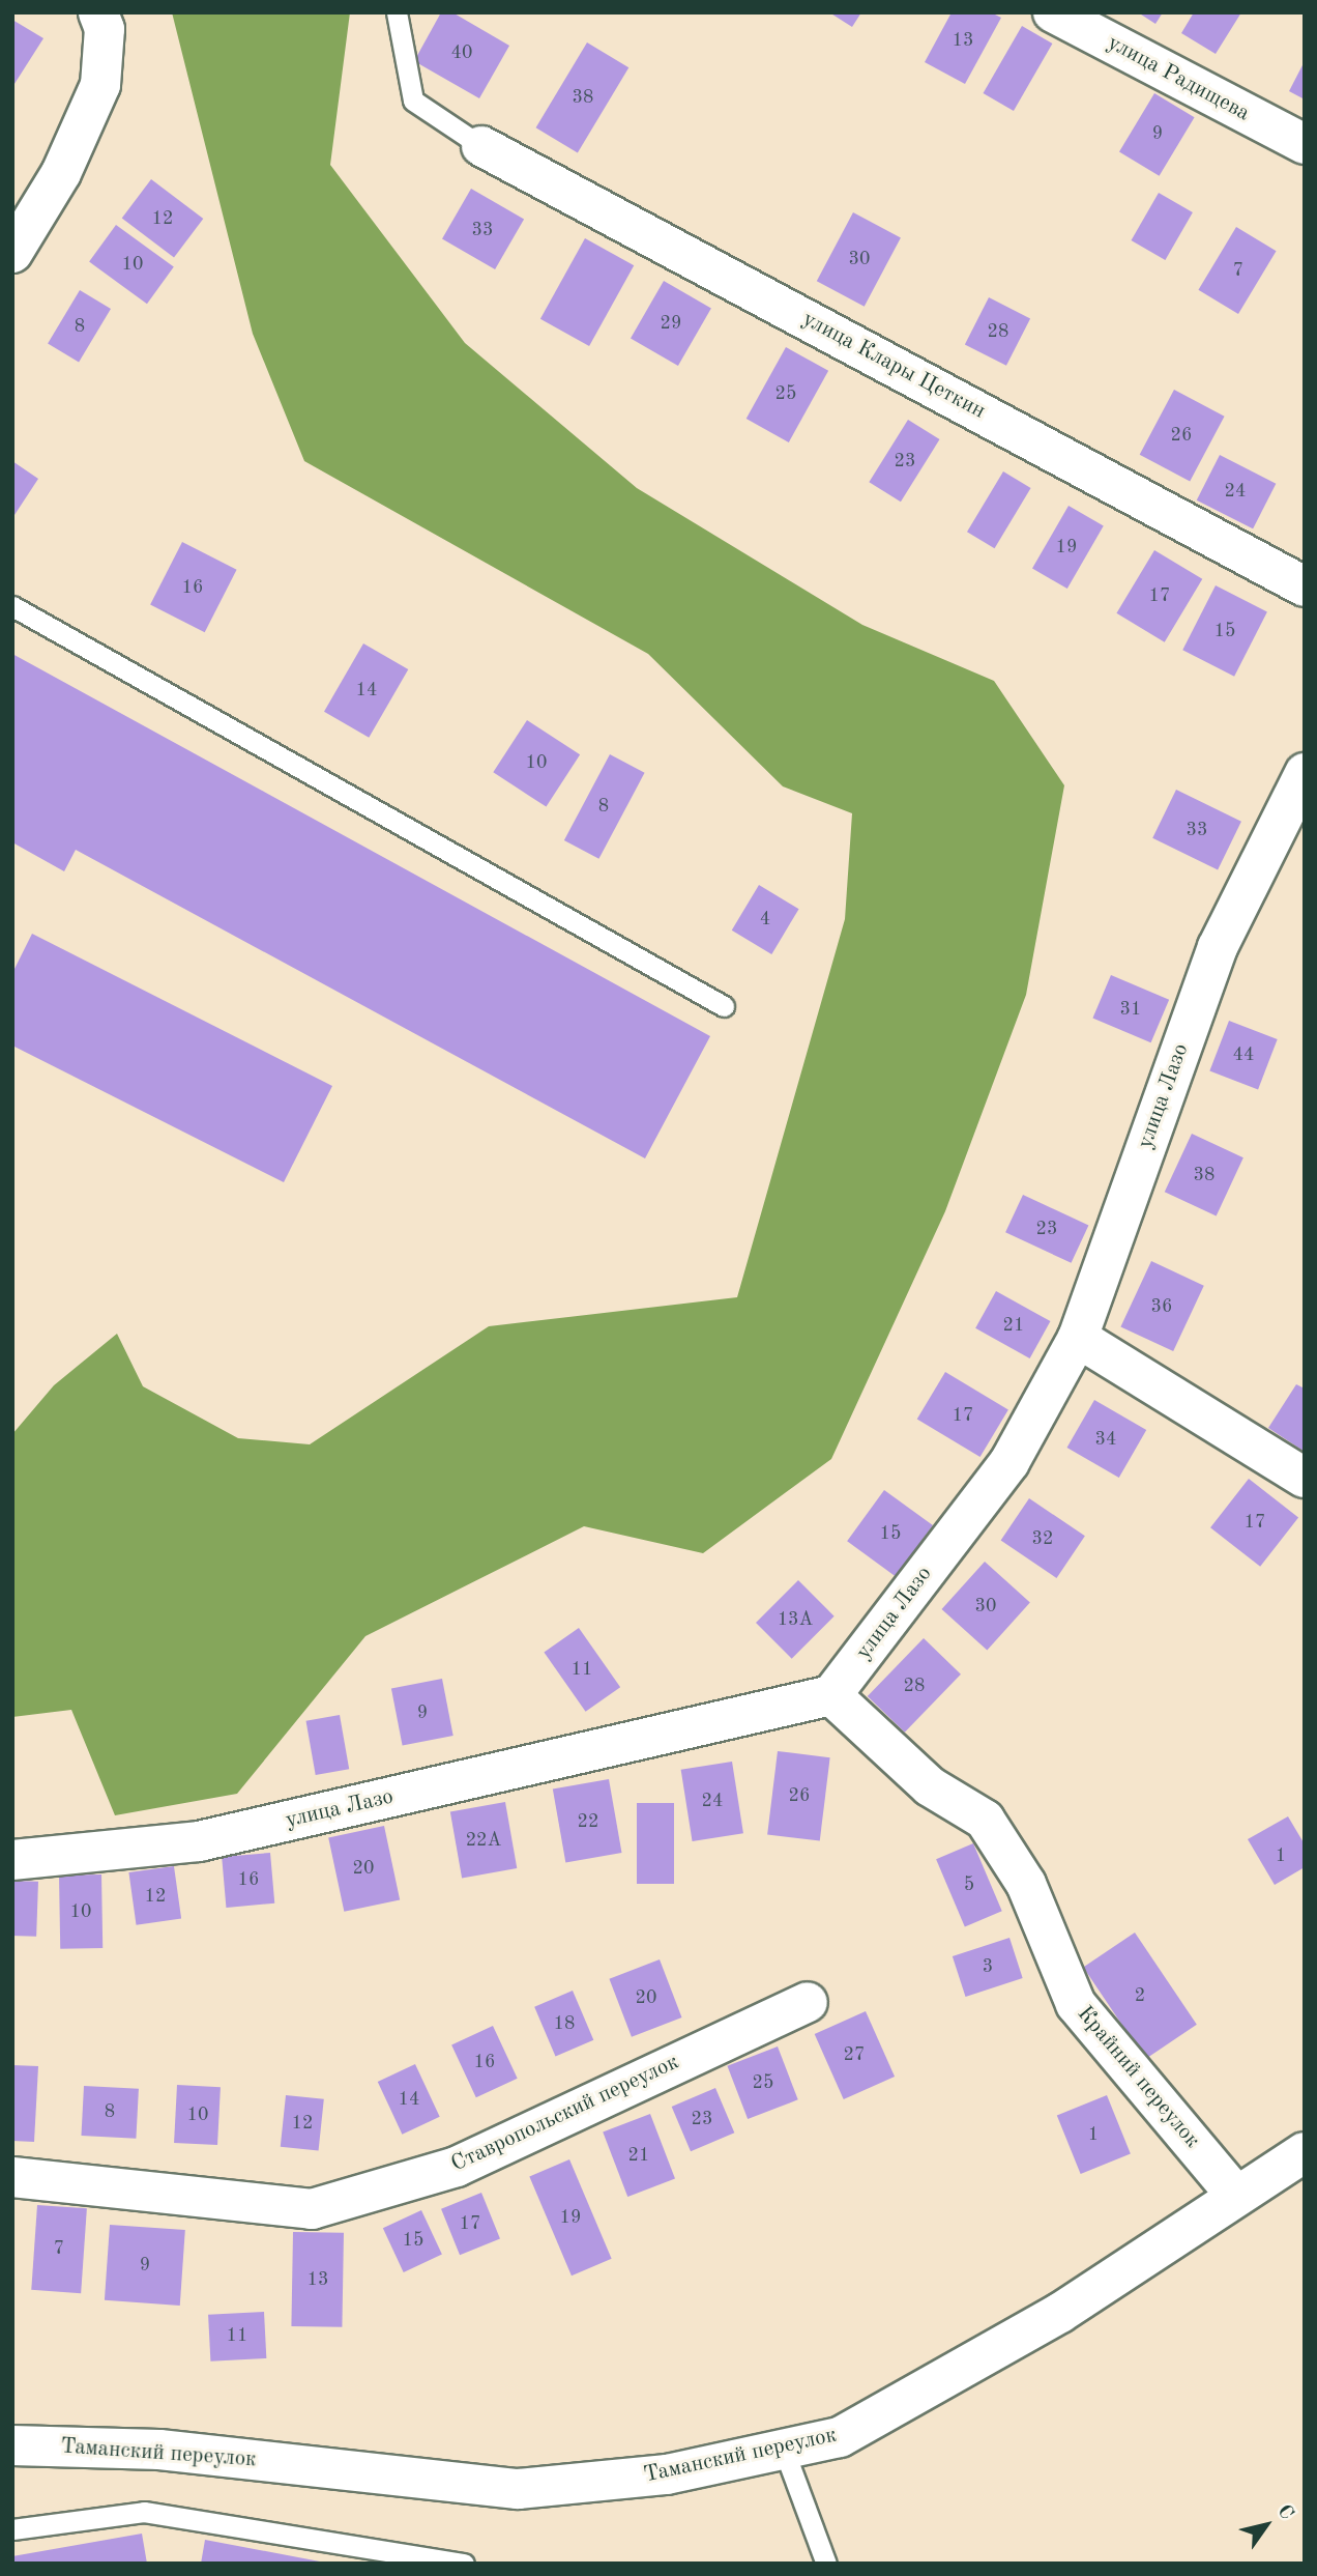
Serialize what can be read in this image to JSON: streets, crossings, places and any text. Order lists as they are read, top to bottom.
{
  "streets": {
    "street": [
      "улица Радищева",
      "улица Клары Цеткин",
      "улица Лазо",
      "Крайний переулок",
      "Ставропольский переулок",
      "Таманский переулок"
    ]
  },
  "crossings": [
    ["улица Лазо", "Крайний переулок"],
    ["Крайний переулок", "Таманский переулок"]
  ],
  "house_numbers": [
    "13",
    "40",
    "38",
    "9",
    "12",
    "33",
    "30",
    "10",
    "7",
    "29",
    "8",
    "28",
    "25",
    "26",
    "23",
    "24",
    "19",
    "16",
    "17",
    "15",
    "14",
    "10",
    "8",
    "33",
    "4",
    "31",
    "44",
    "38",
    "23",
    "36",
    "21",
    "17",
    "34",
    "17",
    "15",
    "32",
    "30",
    "13А",
    "11",
    "28",
    "9",
    "26",
    "24",
    "22",
    "22А",
    "1",
    "20",
    "16",
    "5",
    "12",
    "10",
    "3",
    "2",
    "20",
    "18",
    "27",
    "16",
    "25",
    "14",
    "8",
    "10",
    "23",
    "12",
    "1",
    "21",
    "19",
    "17",
    "15",
    "7",
    "9",
    "13",
    "11"
  ],
  "north": "top right"
}
